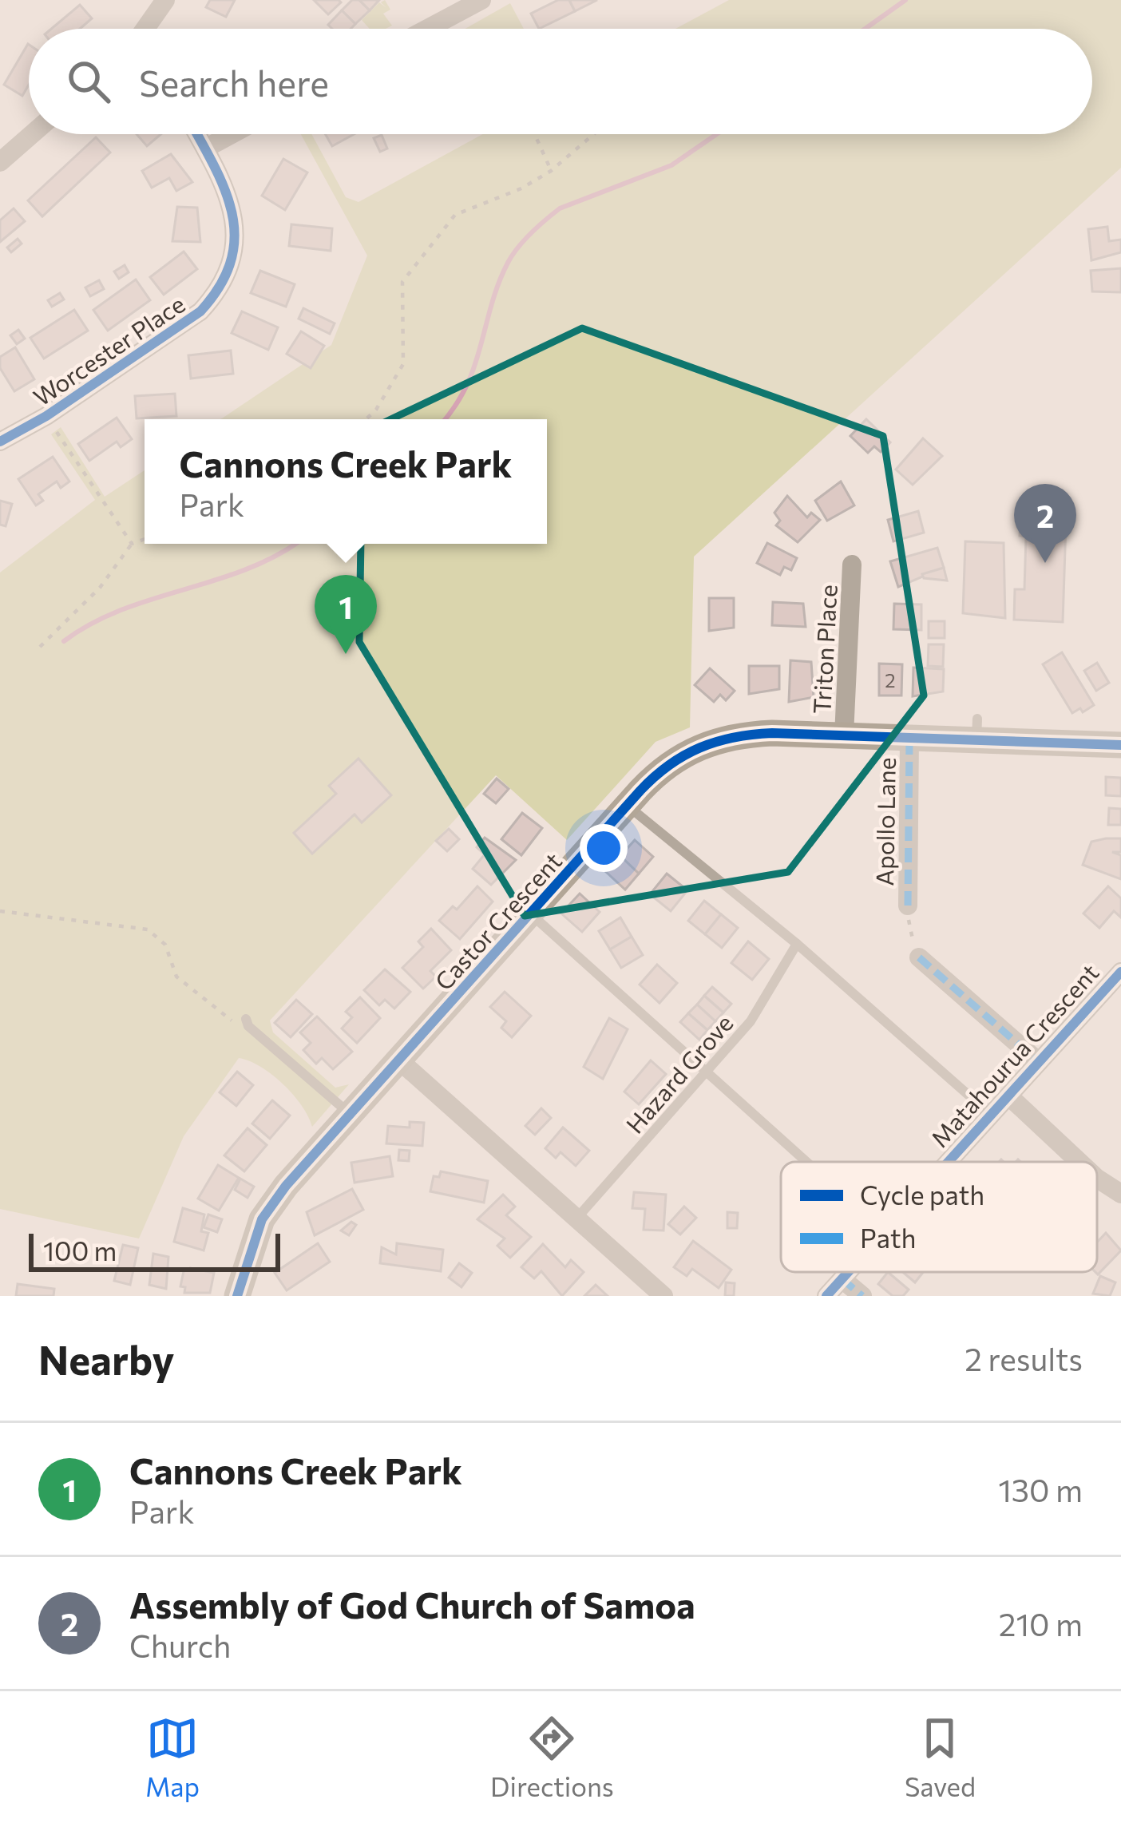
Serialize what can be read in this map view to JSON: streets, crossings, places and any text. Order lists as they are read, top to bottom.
{
  "streets": {
    "street": [
      "Worcester Place",
      "Triton Place",
      "Apollo Lane",
      "Castor Crescent",
      "Matahourua Crescent"
    ],
    "lane": ["Hazard Grove"]
  },
  "crossings": [
    ["Triton Place", "Castor Crescent"],
    ["Apollo Lane", "Castor Crescent"]
  ],
  "house_numbers": ["2"],
  "legend": ["Cycle path", "Path"],
  "scale_bar": "100 m",
  "page": {
    "search": "Search here",
    "popup": ["Cannons Creek Park", "Park"],
    "pins": ["2", "1"],
    "scale": "100 m",
    "heading": ["Nearby", "2 results"],
    "list": [
      {
        "mark": "1",
        "name": "Cannons Creek Park",
        "note": "Park",
        "value": "130 m"
      },
      {
        "mark": "2",
        "name": "Assembly of God Church of Samoa",
        "note": "Church",
        "value": "210 m"
      }
    ],
    "nav": ["Map", "Directions", "Saved"]
  }
}
